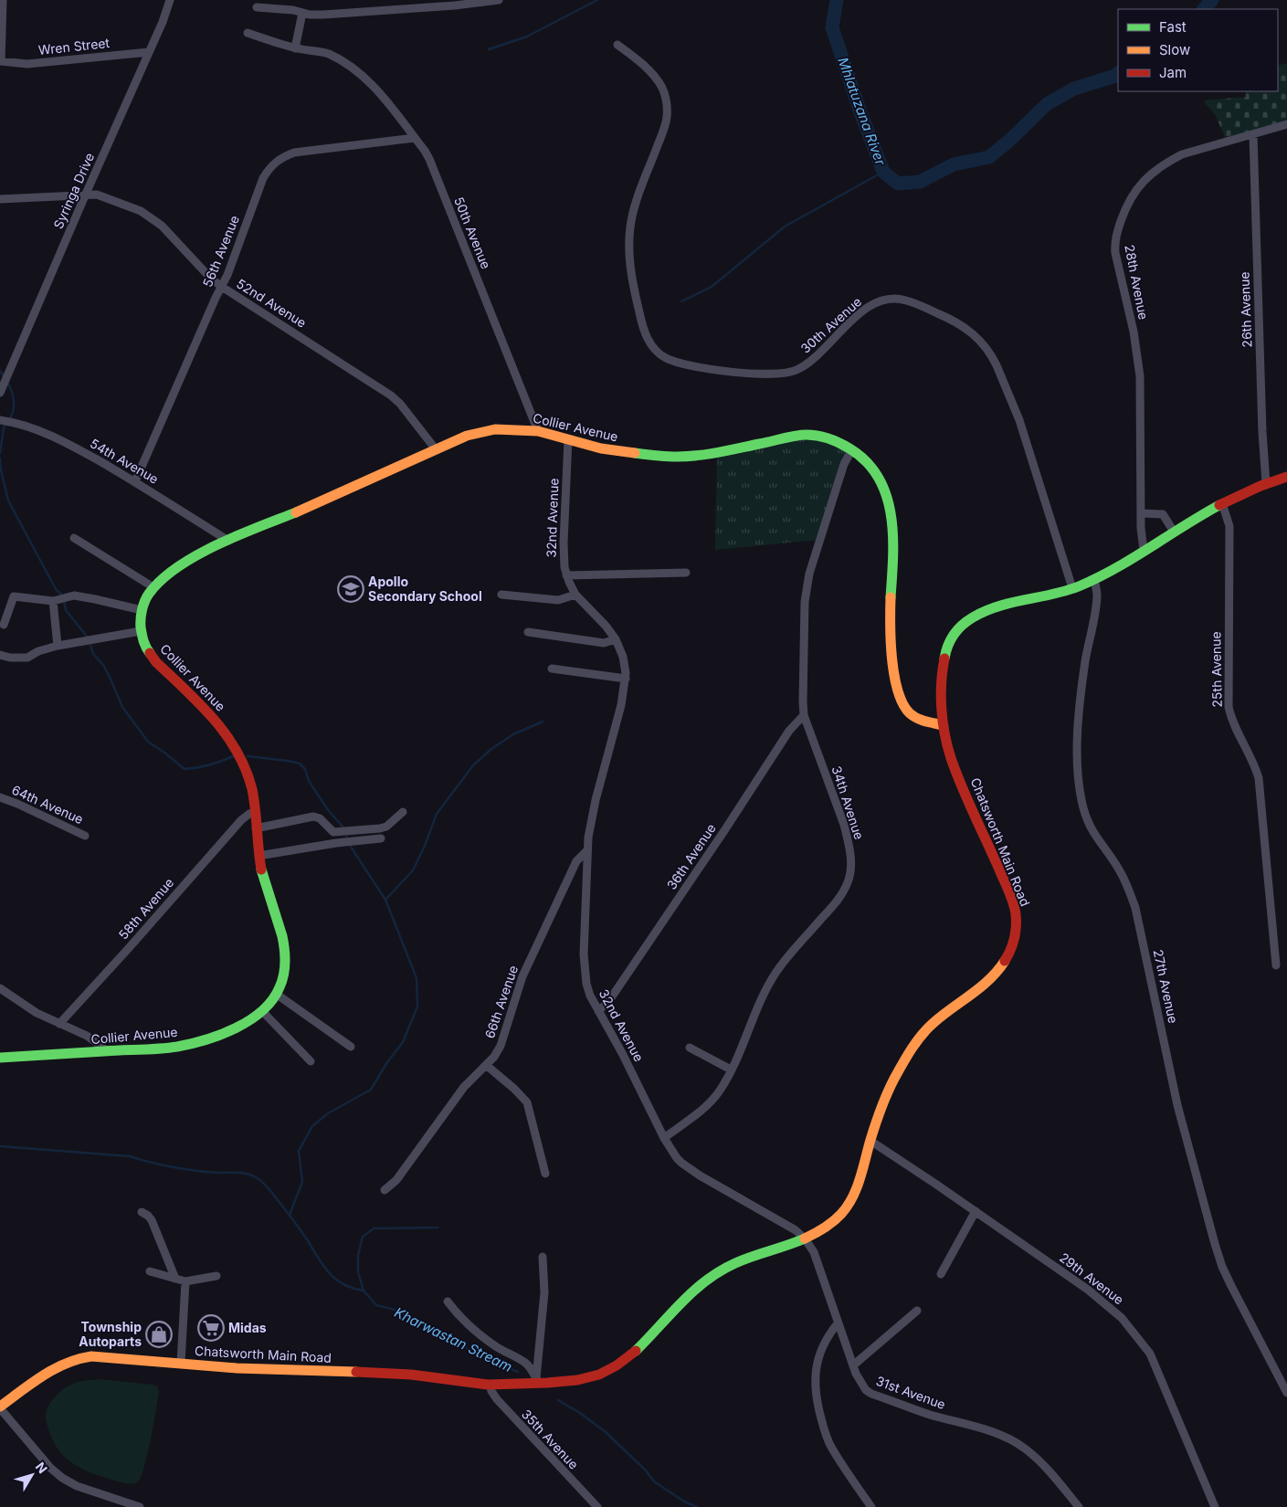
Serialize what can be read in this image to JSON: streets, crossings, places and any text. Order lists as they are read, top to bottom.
{
  "streets": {
    "street": [
      "Wren Street",
      "Syringa Drive",
      "50th Avenue",
      "56th Avenue",
      "28th Avenue",
      "52nd Avenue",
      "26th Avenue",
      "30th Avenue",
      "Collier Avenue",
      "54th Avenue",
      "32nd Avenue",
      "25th Avenue",
      "34th Avenue",
      "64th Avenue",
      "Chatsworth Main Road",
      "36th Avenue",
      "58th Avenue",
      "27th Avenue",
      "66th Avenue",
      "29th Avenue",
      "31st Avenue",
      "35th Avenue"
    ]
  },
  "crossings": [
    ["Wren Street", "Syringa Drive"],
    ["Syringa Drive", "52nd Avenue"],
    ["50th Avenue", "56th Avenue"],
    ["50th Avenue", "Collier Avenue"],
    ["56th Avenue", "52nd Avenue"],
    ["56th Avenue", "54th Avenue"],
    ["28th Avenue", "26th Avenue"],
    ["28th Avenue", "Chatsworth Main Road"],
    ["52nd Avenue", "Collier Avenue"],
    ["26th Avenue", "Chatsworth Main Road"],
    ["30th Avenue", "Chatsworth Main Road"],
    ["Collier Avenue", "54th Avenue"],
    ["Collier Avenue", "32nd Avenue"],
    ["Collier Avenue", "34th Avenue"],
    ["Collier Avenue", "Chatsworth Main Road"],
    ["Collier Avenue", "58th Avenue"],
    ["32nd Avenue", "34th Avenue"],
    ["32nd Avenue", "Chatsworth Main Road"],
    ["32nd Avenue", "36th Avenue"],
    ["32nd Avenue", "66th Avenue"],
    ["32nd Avenue", "31st Avenue"],
    ["25th Avenue", "Chatsworth Main Road"],
    ["34th Avenue", "36th Avenue"],
    ["Chatsworth Main Road", "27th Avenue"],
    ["Chatsworth Main Road", "29th Avenue"],
    ["Chatsworth Main Road", "31st Avenue"],
    ["Chatsworth Main Road", "35th Avenue"]
  ],
  "water": ["Mhlatuzana River", "Kharwastan Stream"],
  "places": {
    "school or university": ["Apollo Secondary School"],
    "supermarket": ["Midas"],
    "shop": ["Township Autoparts"]
  },
  "legend": ["Fast", "Slow", "Jam"],
  "north": "top right"
}
